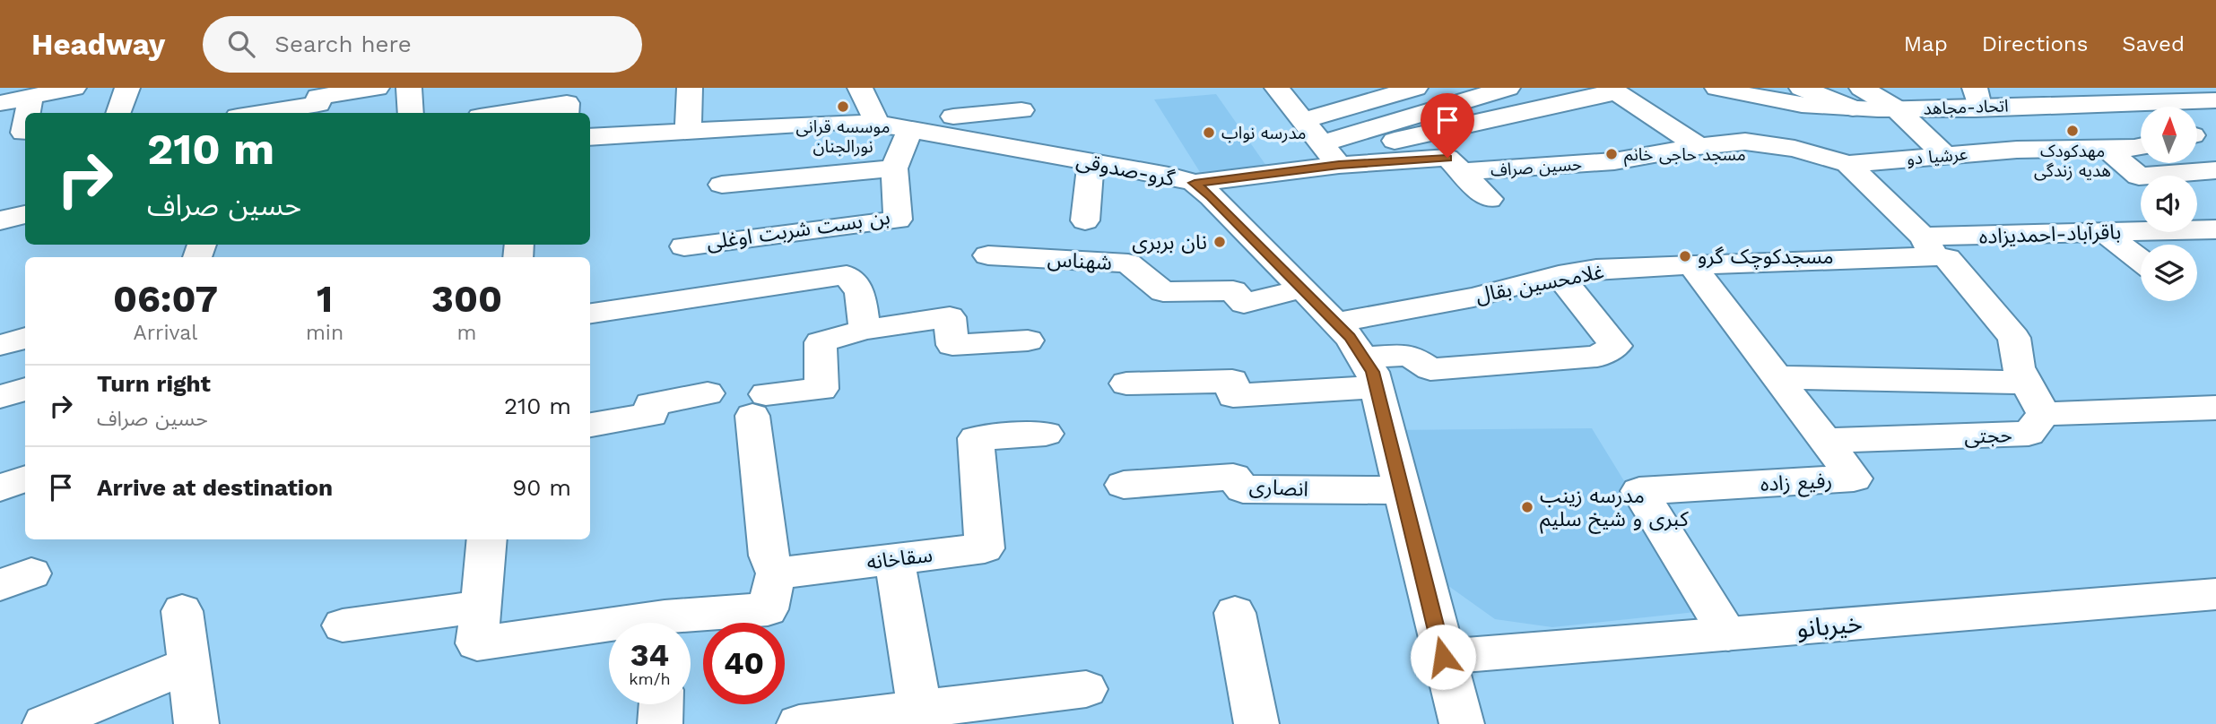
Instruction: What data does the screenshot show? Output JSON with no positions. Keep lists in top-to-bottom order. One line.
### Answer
{"streets":{"street":["اتحاد-مجاهد","عرشیا دو","حسین صراف","گرو-صدوقی","بن بست شربت اوغلی","باقرآباد-احمدیزاده","شهناس","غلامحسین بقال","حجتی","رفیع زاده","انصاری","سقاخانه","خیربانو"]},"crossings":[["عرشیا دو","حسین صراف"],["حسین صراف","گرو-صدوقی"],["گرو-صدوقی","بن بست شربت اوغلی"],["گرو-صدوقی","شهناس"],["گرو-صدوقی","غلامحسین بقال"],["گرو-صدوقی","انصاری"],["گرو-صدوقی","خیربانو"],["باقرآباد-احمدیزاده","غلامحسین بقال"],["غلامحسین بقال","رفیع زاده"],["حجتی","رفیع زاده"],["رفیع زاده","خیربانو"]],"places":["موسسه قرانی نورالجنان","مهدکودک هدیه زندگی","مدرسه نواب","مسجد حاجی خانم","نان بربری","مسجدکوچک گرو","مدرسه زینب کبری و شیخ سلیم"],"north":"top","page":{"header":"Headway","search":"Search here","nav":["Map","Directions","Saved"],"turn":["210 m","حسین صراف"],"eta":["06:07","Arrival","1","min","300","m"],"list":[{"name":"Turn right","note":"حسین صراف","value":"210 m"},{"name":"Arrive at destination","value":"90 m"}],"speed":"34 km/h","limit":"40"}}
